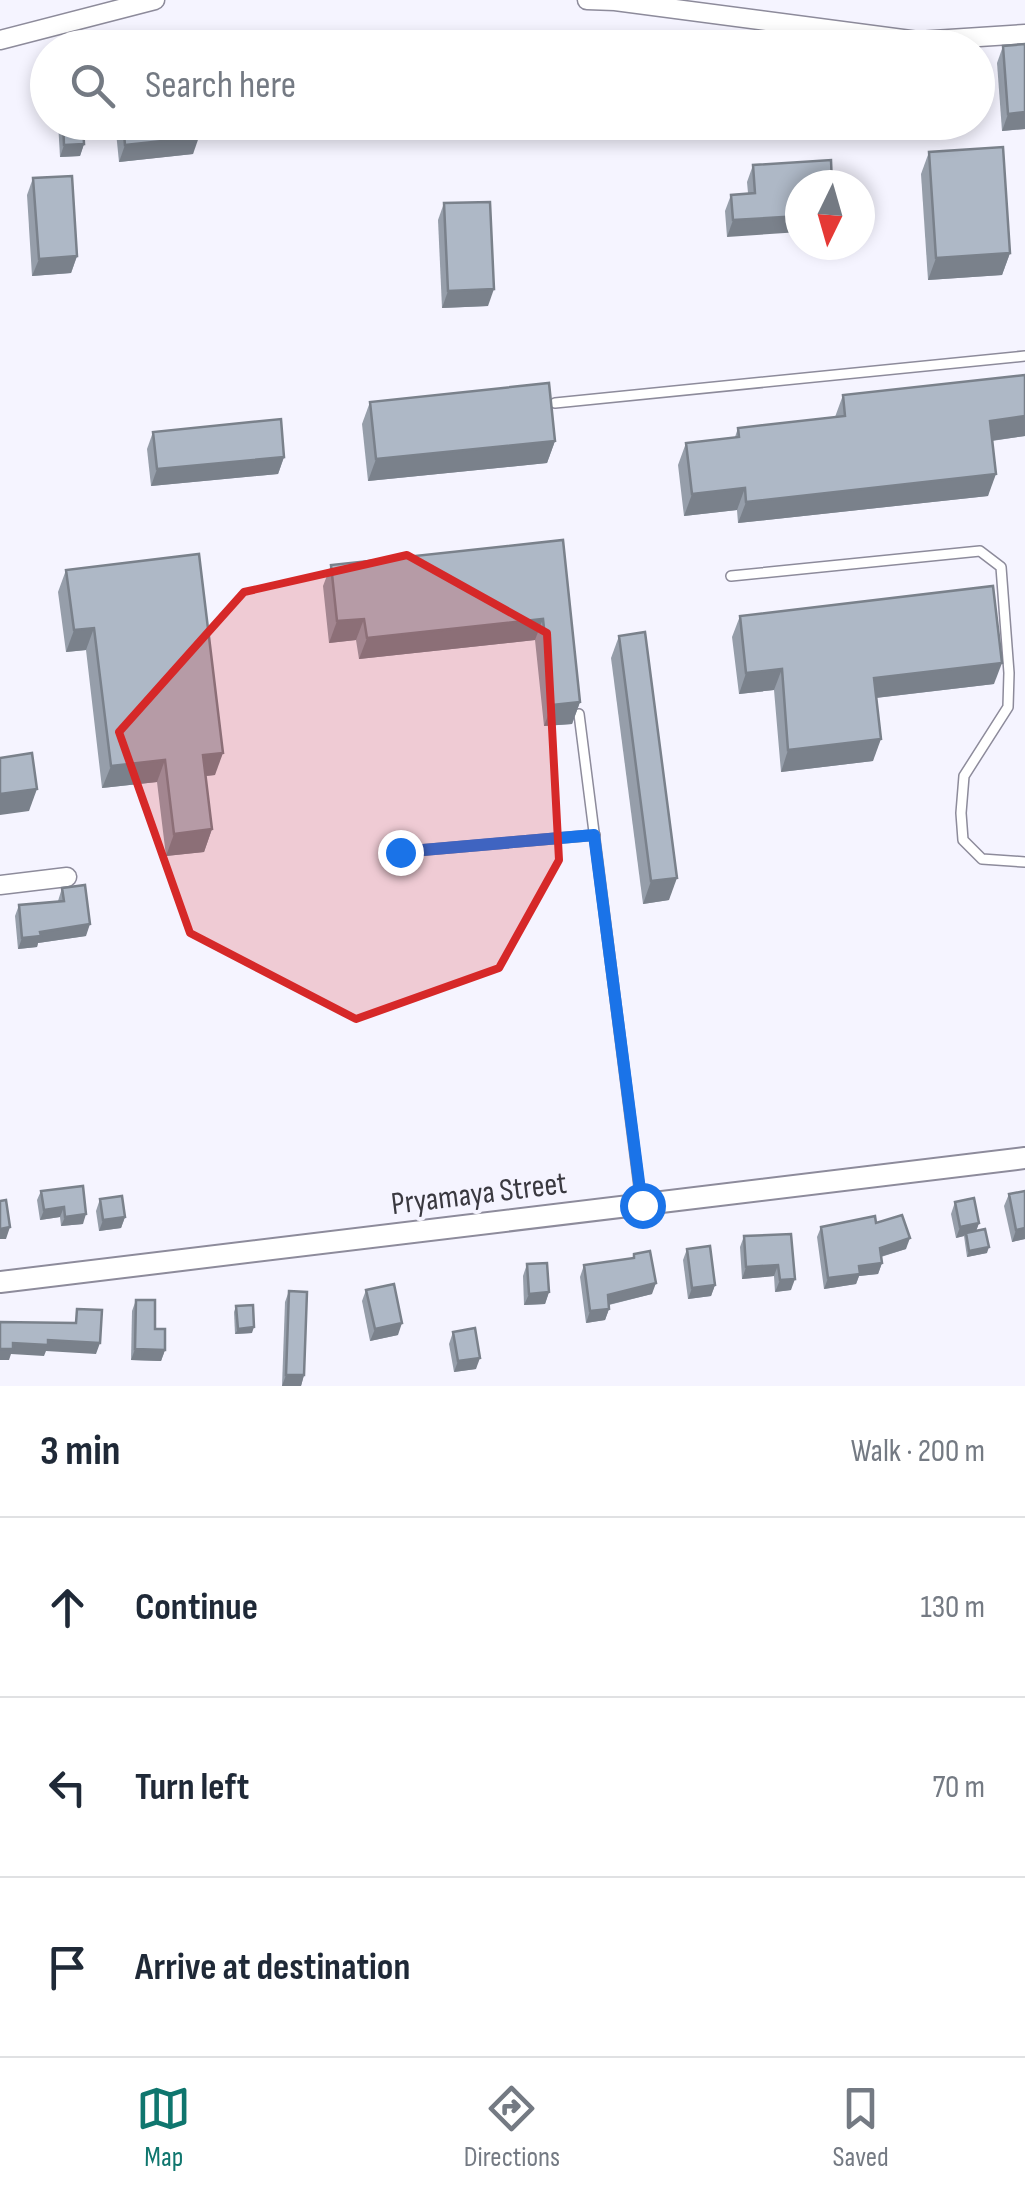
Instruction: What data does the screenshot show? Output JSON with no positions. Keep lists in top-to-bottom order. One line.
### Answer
{"streets":{"street":["Pryamaya Street"]},"north":"bottom","page":{"search":"Search here","heading":["3 min","Walk · 200 m"],"list":[["Continue","130 m"],["Turn left","70 m"],"Arrive at destination"],"nav":["Map","Directions","Saved"]}}
